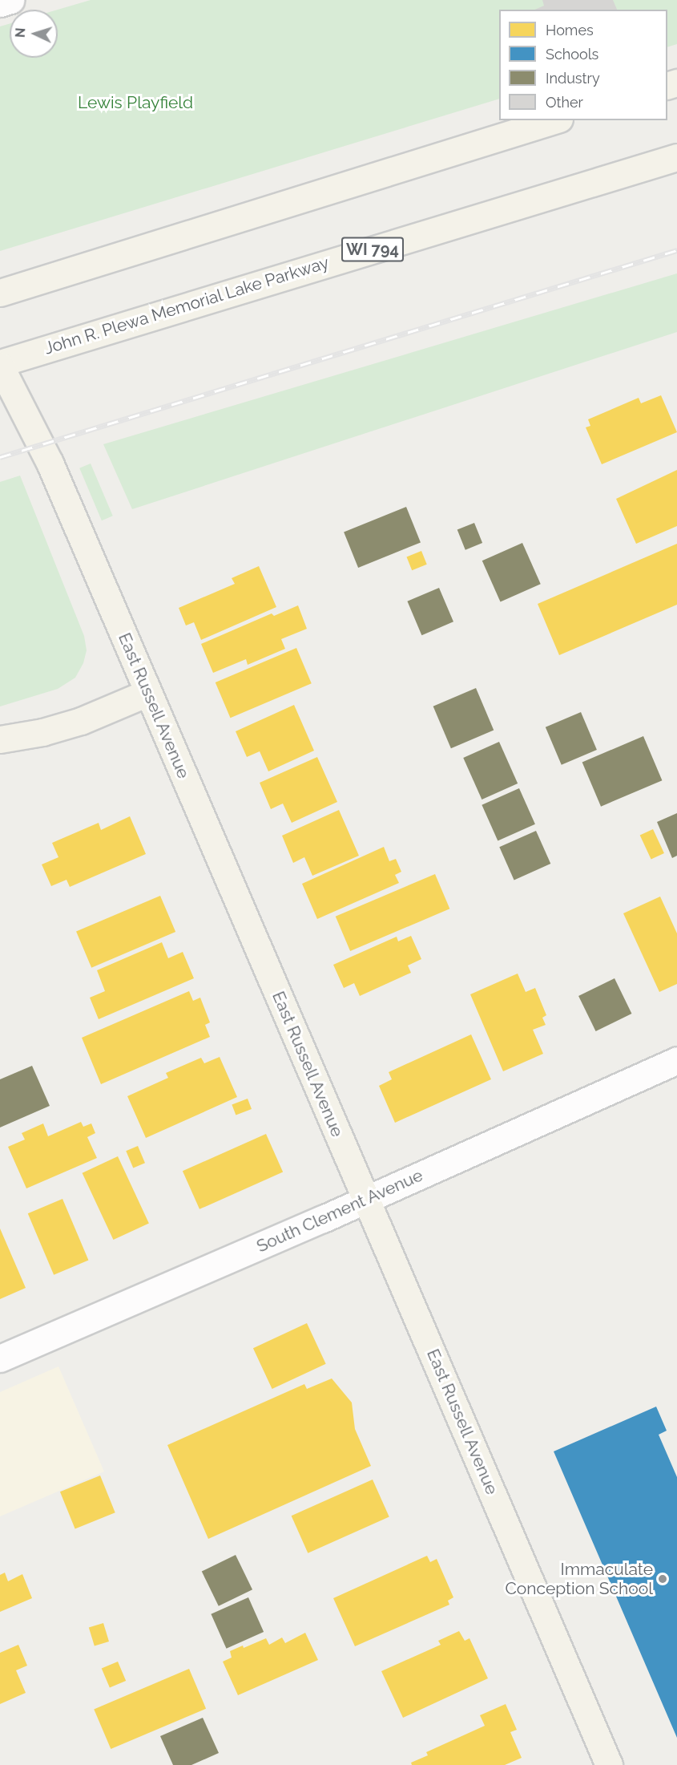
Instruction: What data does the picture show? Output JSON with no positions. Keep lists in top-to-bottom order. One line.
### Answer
{"streets":{"main road":["WI 794","John R. Plewa Memorial Lake Parkway","East Russell Avenue"],"street":["South Clement Avenue"]},"crossings":[["John R. Plewa Memorial Lake Parkway","East Russell Avenue"],["East Russell Avenue","South Clement Avenue"]],"parks":["Lewis Playfield"],"places":["Immaculate Conception School"],"legend":["Homes","Schools","Industry","Other"],"north":"left"}
